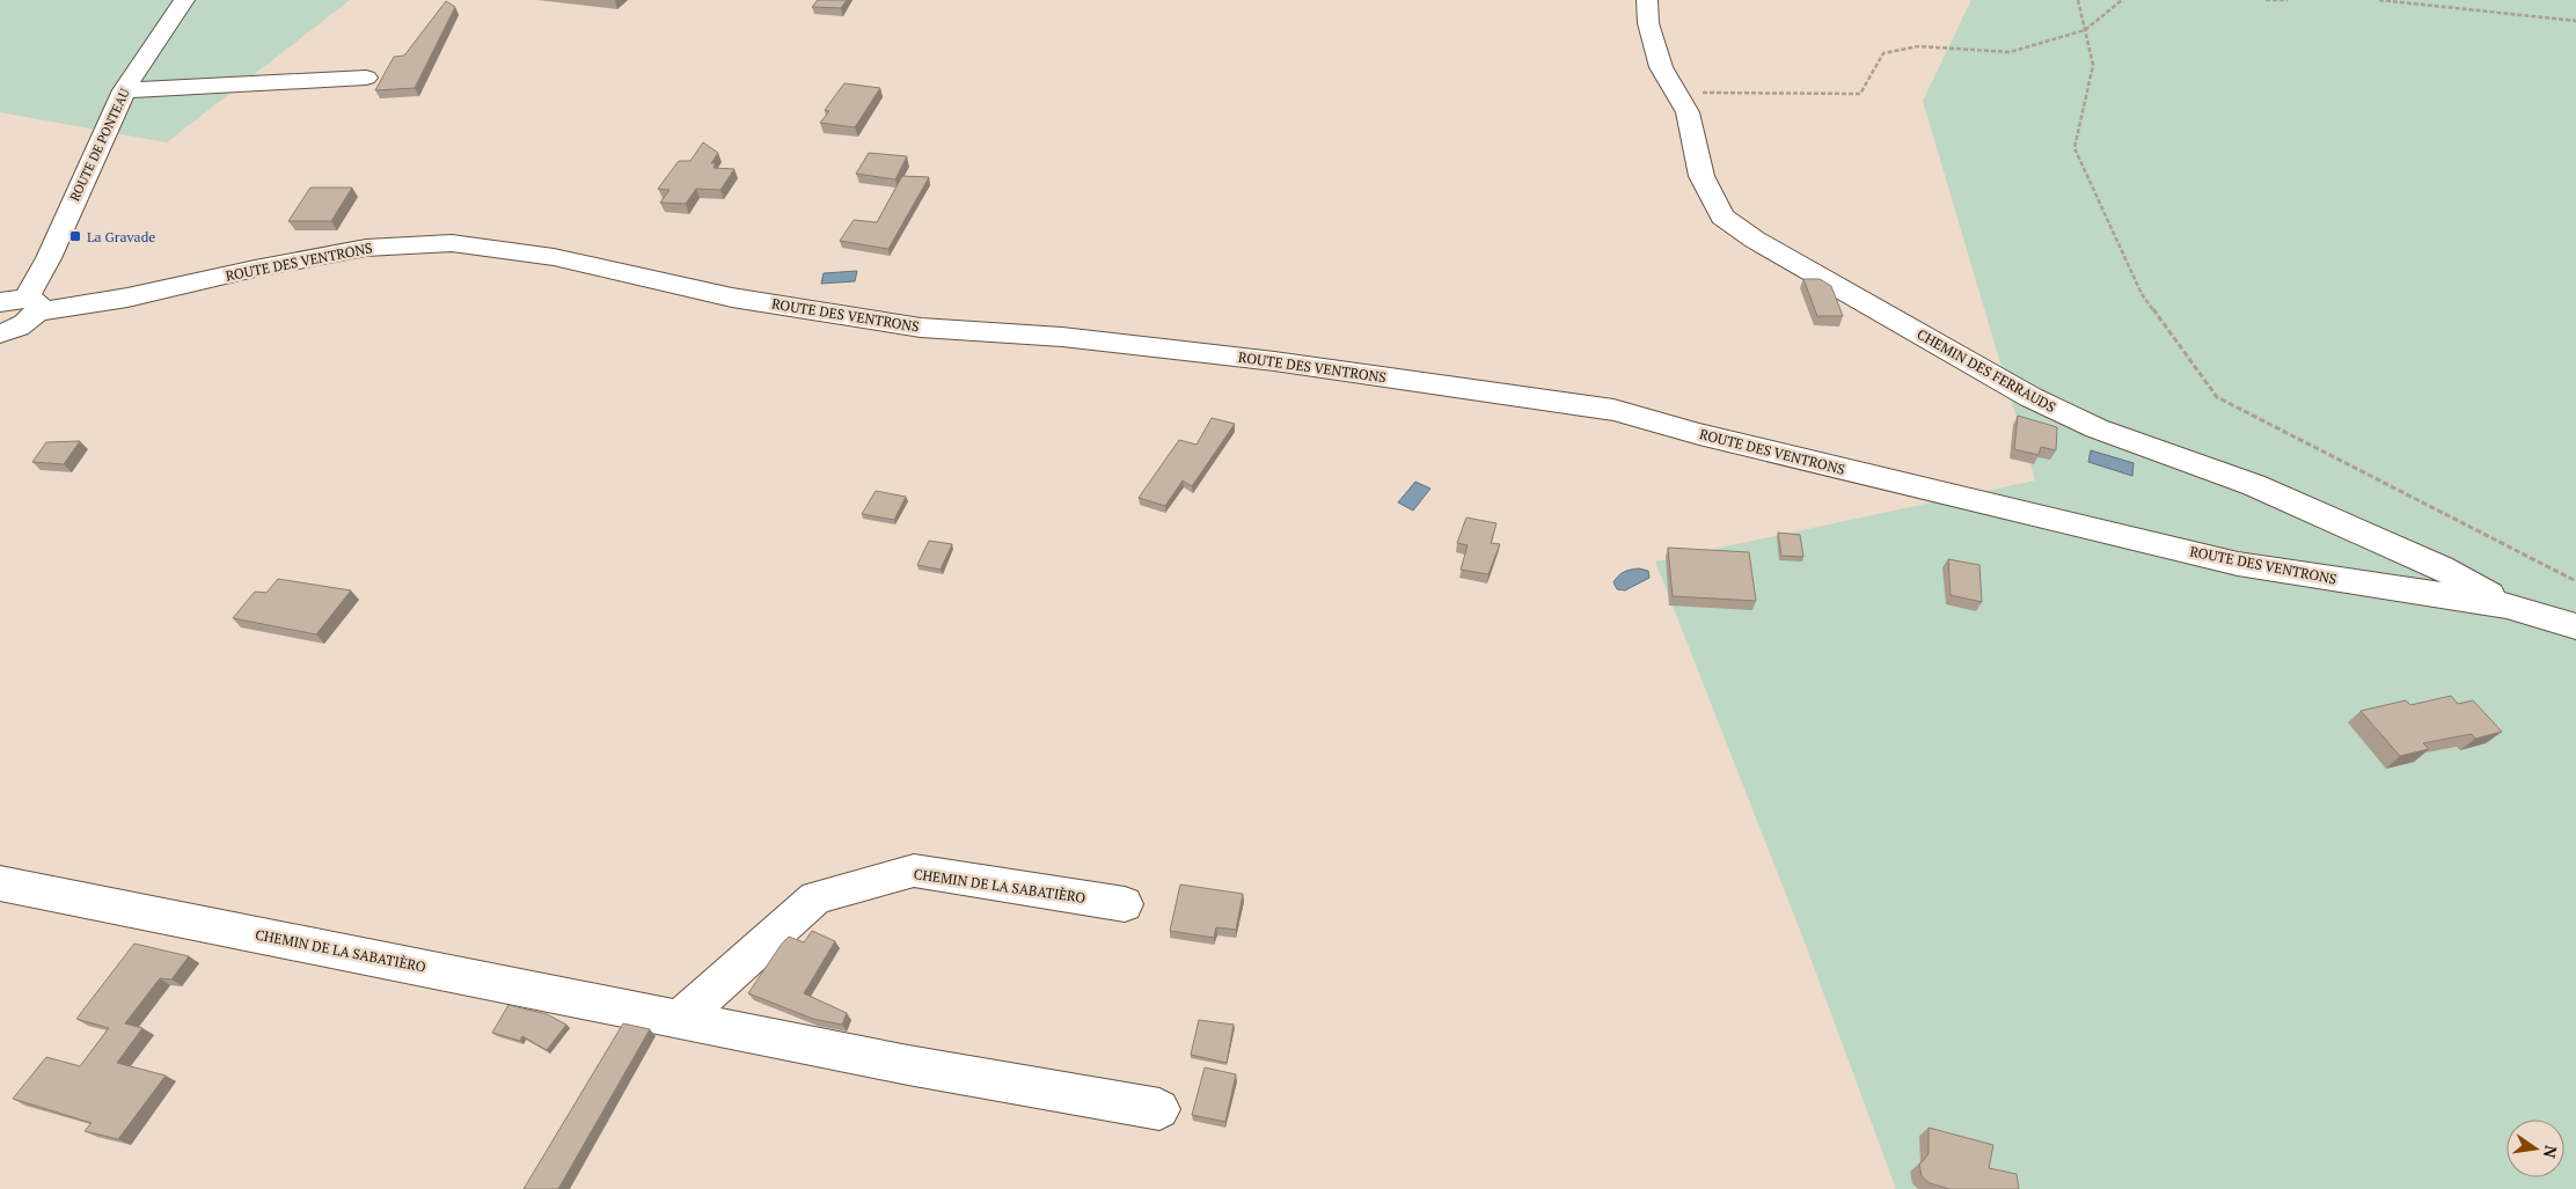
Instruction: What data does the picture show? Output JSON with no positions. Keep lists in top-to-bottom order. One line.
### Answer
{"streets":{"street":["ROUTE DE PONTEAU","ROUTE DES VENTRONS","CHEMIN DES FERRAUDS","CHEMIN DE LA SABATIÈRO"]},"crossings":[["ROUTE DE PONTEAU","ROUTE DES VENTRONS"],["ROUTE DES VENTRONS","CHEMIN DES FERRAUDS"]],"places":{"transit":["La Gravade"]},"north":"right"}
